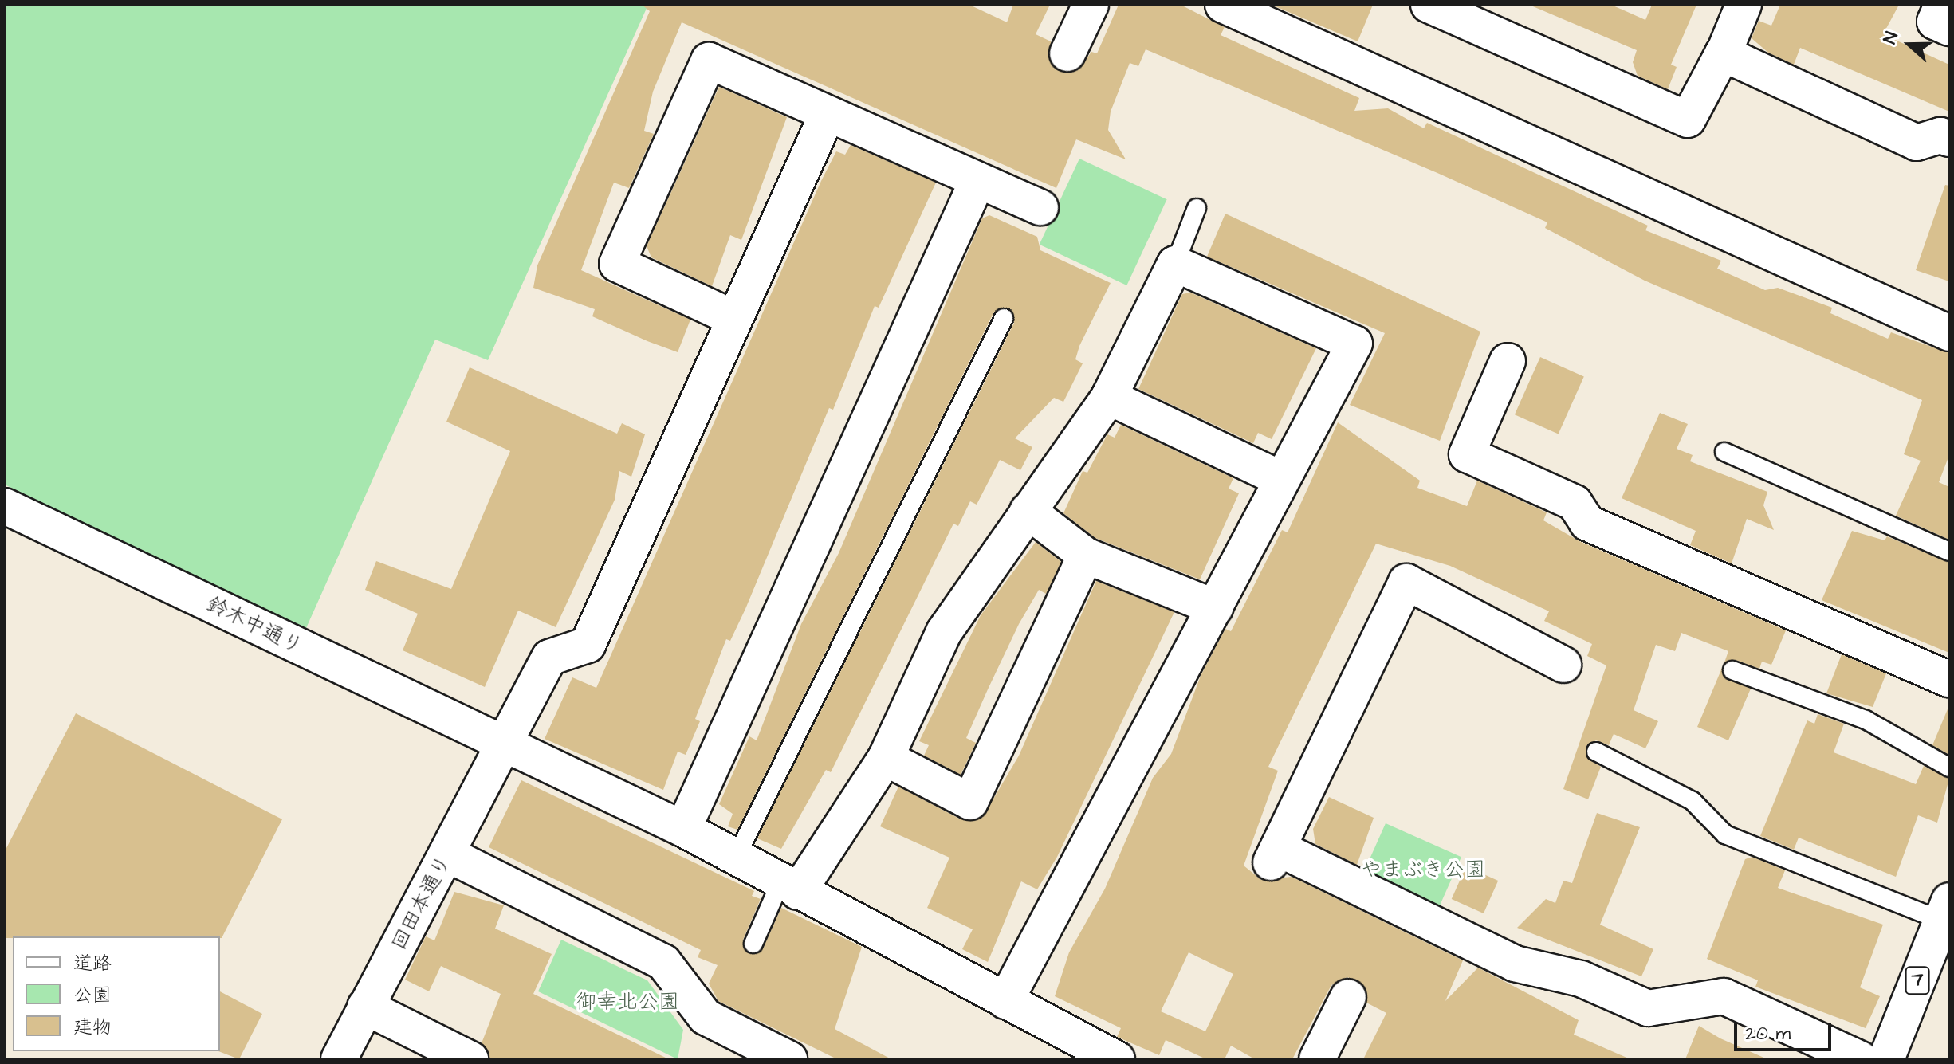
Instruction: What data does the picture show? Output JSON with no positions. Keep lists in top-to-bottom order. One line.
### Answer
{"streets":{"street":["鈴木中通り","回田本通り","7"]},"crossings":[["鈴木中通り","回田本通り"]],"parks":["やまぶき公園","御幸北公園"],"legend":["道路","公園","建物"],"scale_bar":"20 m","north":"left"}
